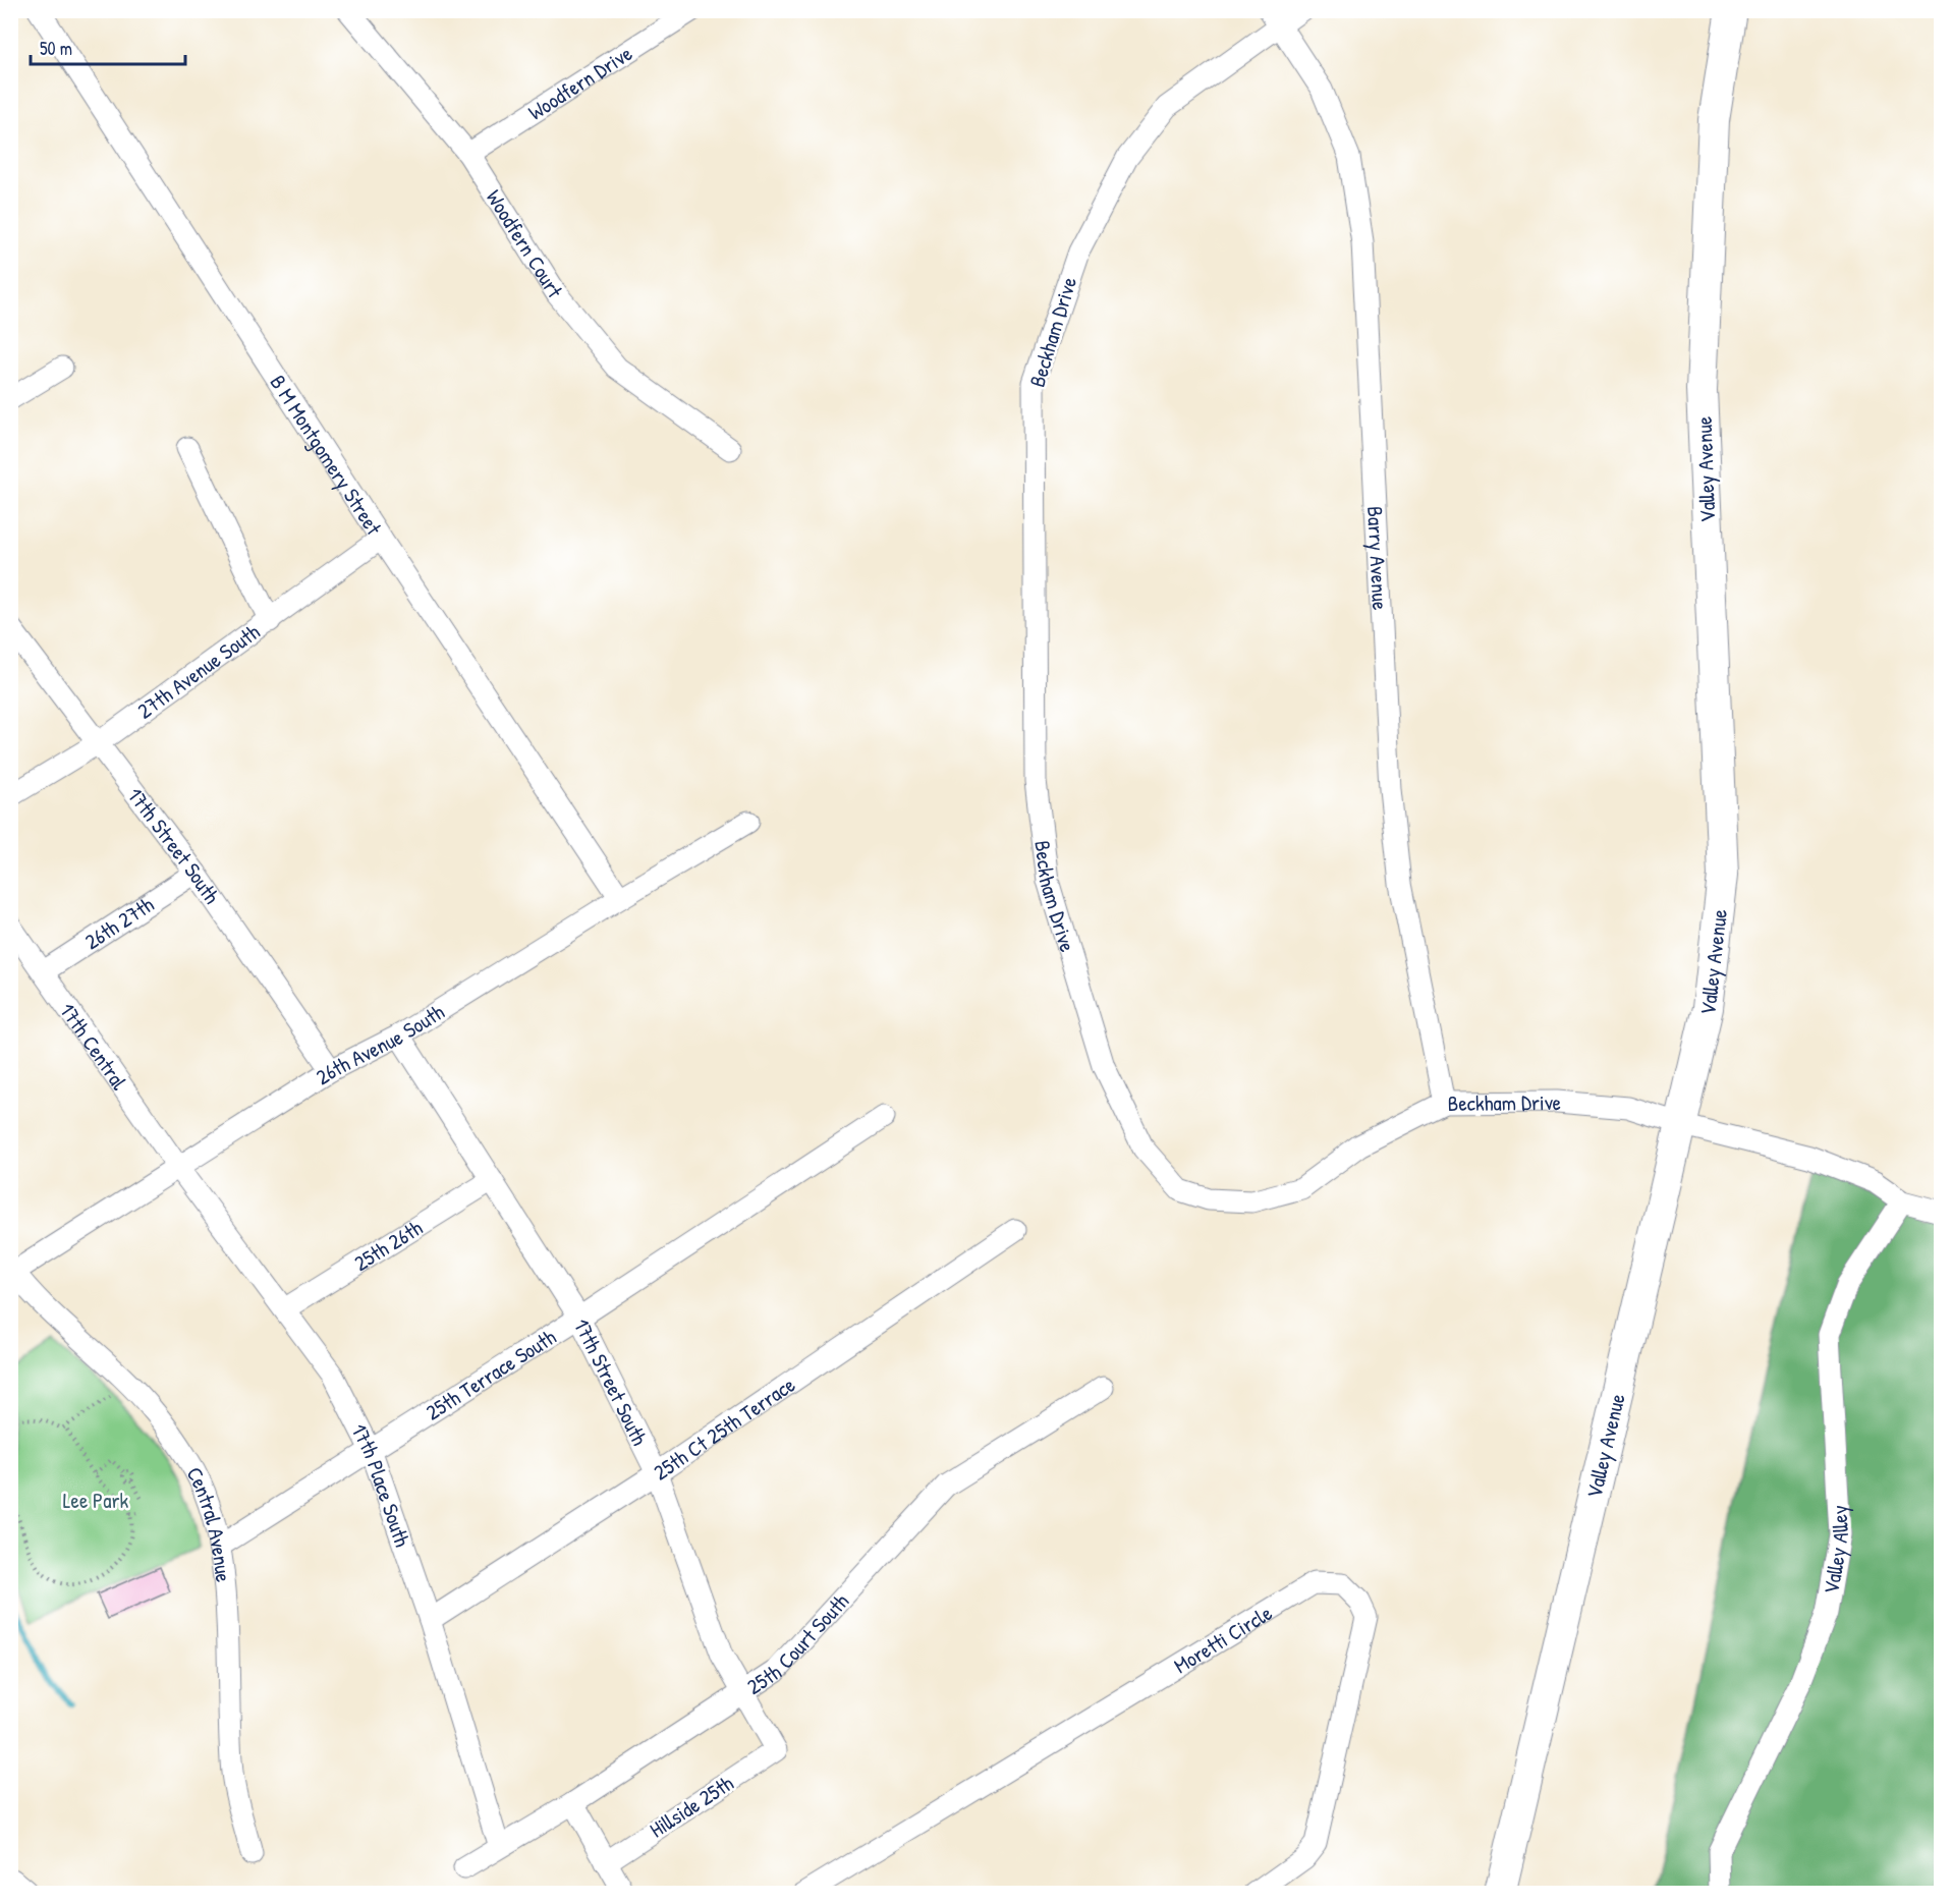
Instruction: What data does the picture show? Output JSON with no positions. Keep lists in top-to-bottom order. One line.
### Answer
{"streets":{"main road":["Valley Avenue"],"street":["Woodfern Drive","Woodfern Court","Beckham Drive","B M Montgomery Street","Barry Avenue","27th Avenue South","17th Street South","26th 27th","26th Avenue South","17th Central","25th 26th","25th Terrace South","25th Ct 25th Terrace","17th Place South","Central Avenue","Valley Alley","Moretti Circle","25th Court South","Hillside 25th"]},"crossings":[["Woodfern Drive","Woodfern Court"],["Beckham Drive","Valley Avenue"],["Beckham Drive","Barry Avenue"],["Beckham Drive","Valley Alley"],["B M Montgomery Street","27th Avenue South"],["B M Montgomery Street","26th Avenue South"],["27th Avenue South","17th Street South"],["17th Street South","26th 27th"],["17th Street South","26th Avenue South"],["17th Street South","25th 26th"],["17th Street South","25th Terrace South"],["17th Street South","25th Ct 25th Terrace"],["17th Street South","25th Court South"],["17th Street South","Hillside 25th"],["26th 27th","17th Central"],["26th Avenue South","17th Central"],["26th Avenue South","17th Place South"],["26th Avenue South","Central Avenue"],["17th Central","17th Place South"],["25th 26th","17th Place South"],["25th Terrace South","17th Place South"],["25th Terrace South","Central Avenue"],["25th Ct 25th Terrace","17th Place South"],["17th Place South","25th Court South"]],"parks":["Lee Park"],"scale_bar":"50 m"}
